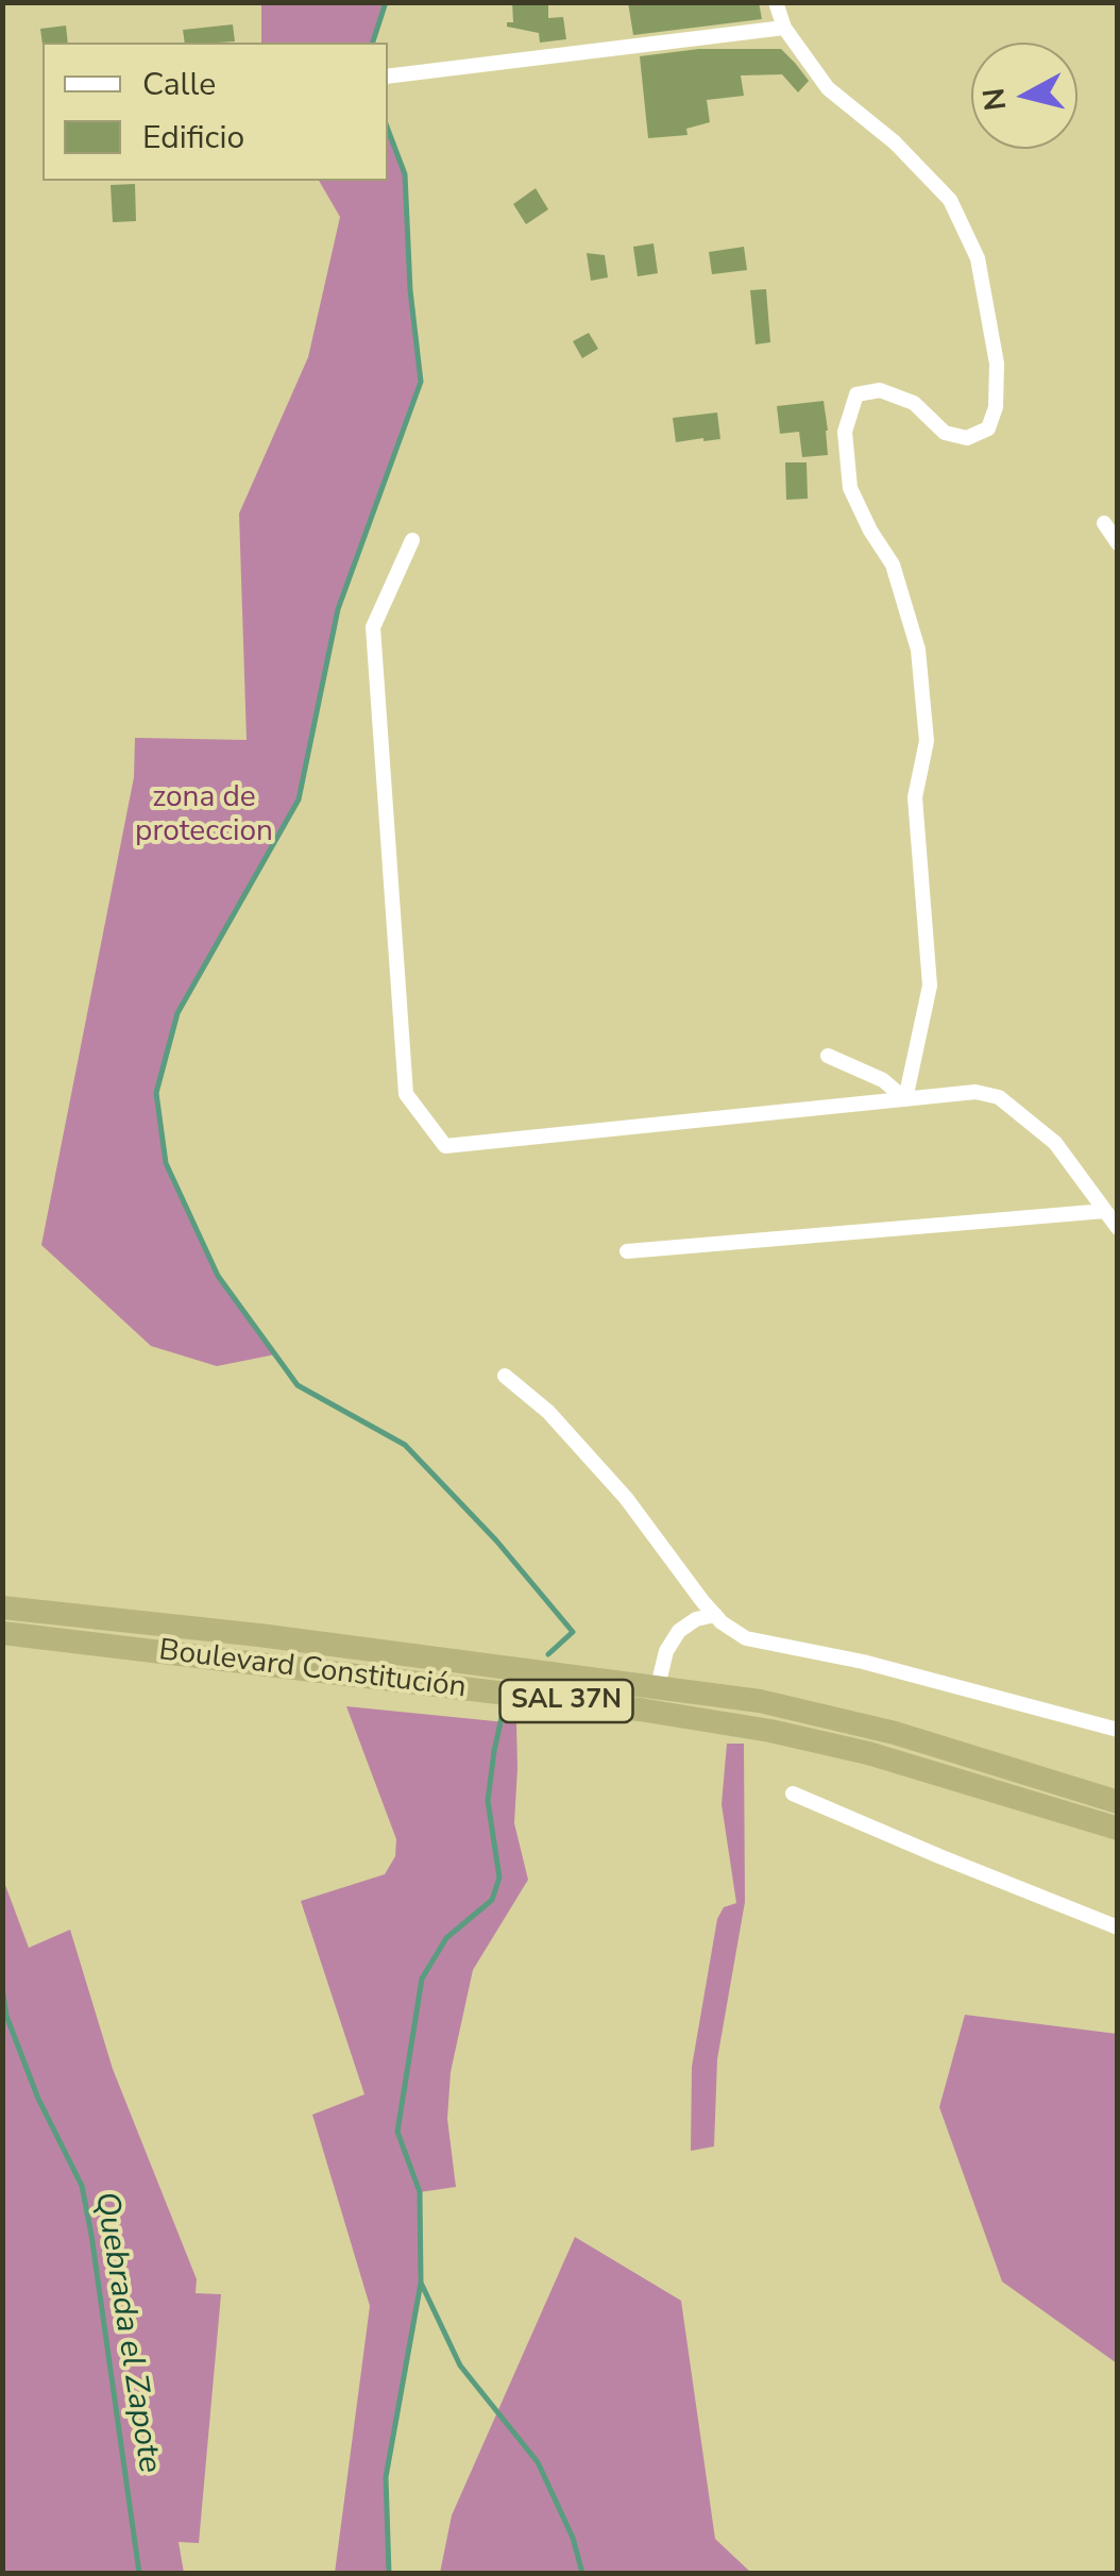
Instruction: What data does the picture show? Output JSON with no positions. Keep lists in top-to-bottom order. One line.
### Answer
{"streets":{"highway":["Boulevard Constitución","SAL 37N"]},"water":["Quebrada el Zapote"],"parks":["zona de proteccion"],"legend":["Calle","Edificio"],"north":"left"}
